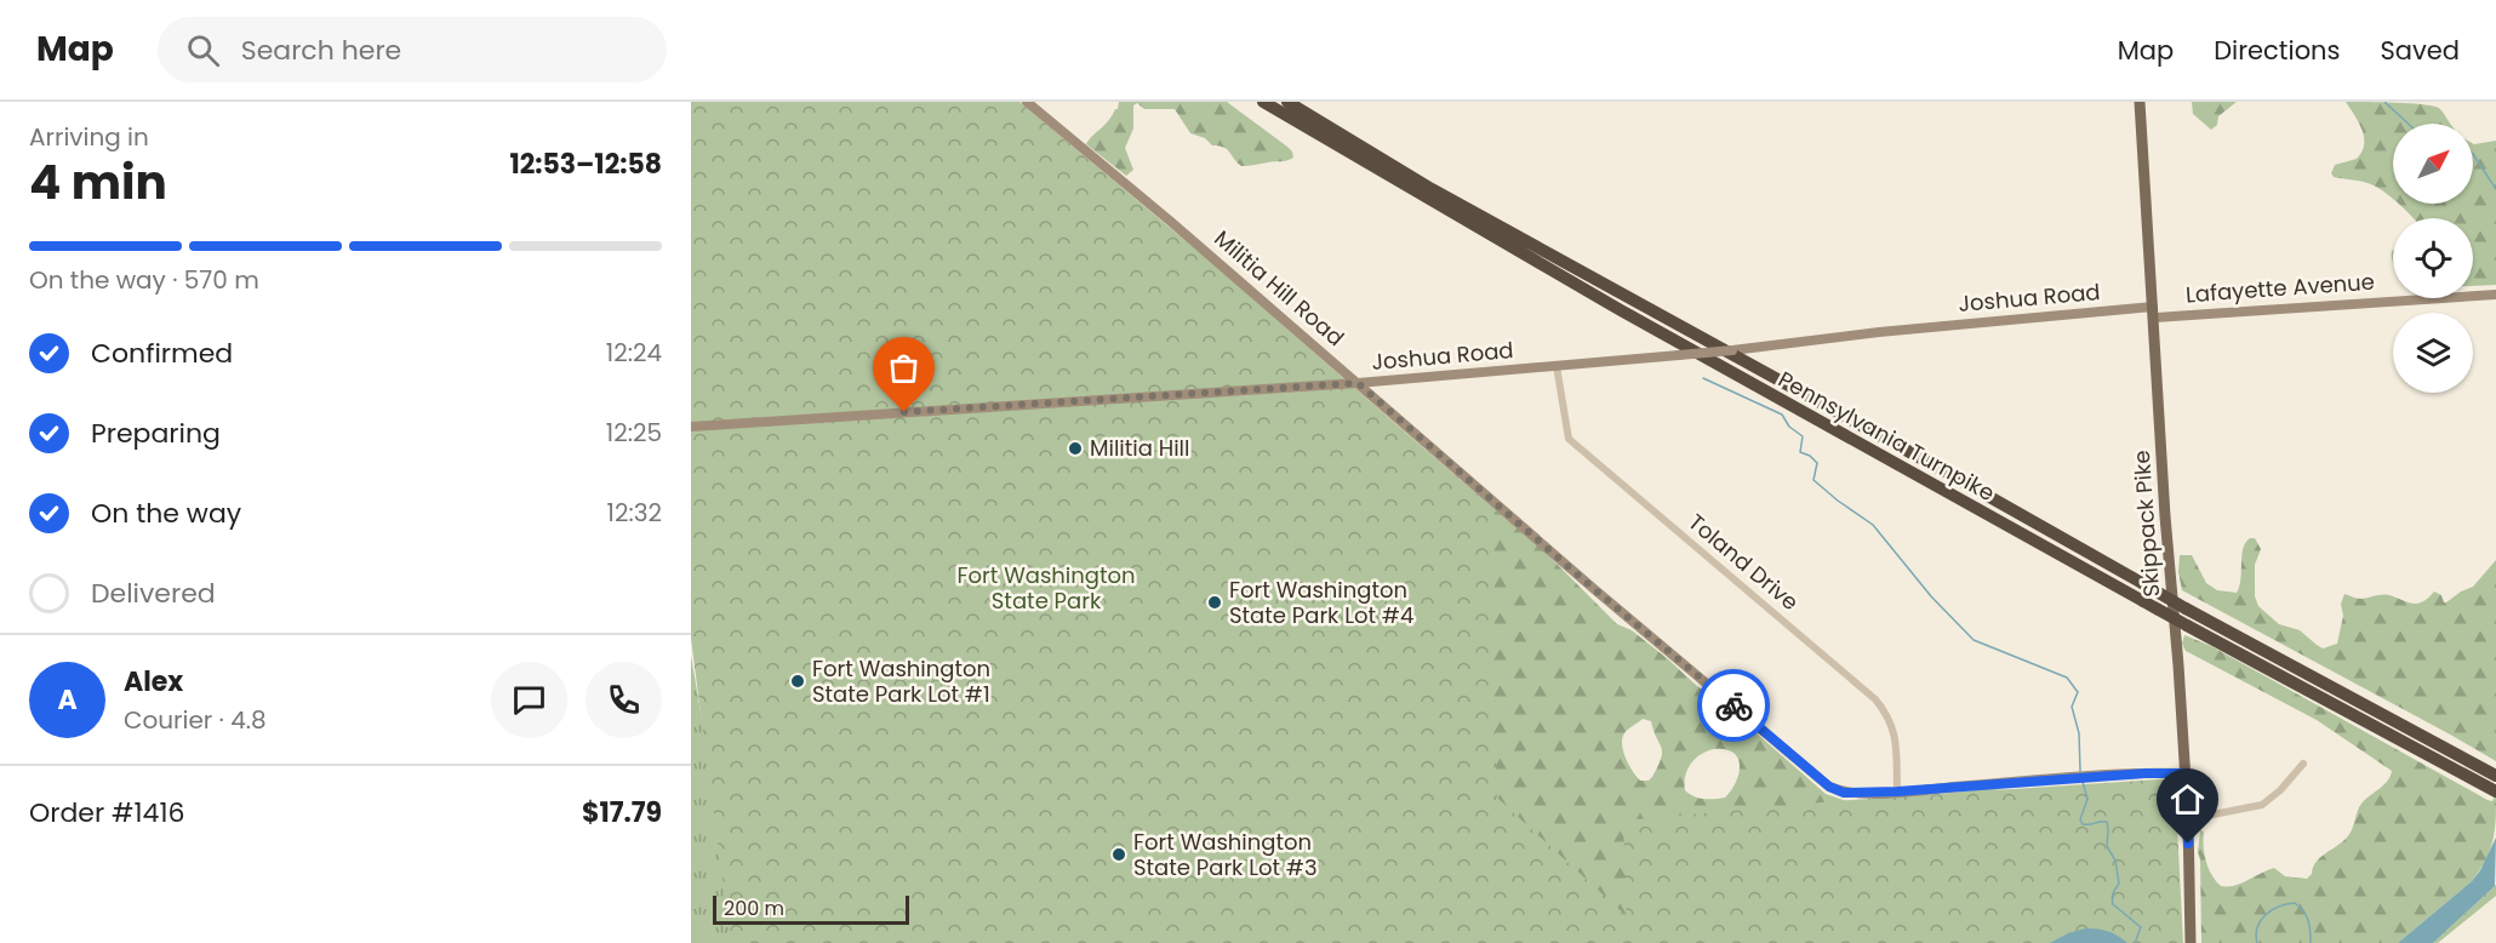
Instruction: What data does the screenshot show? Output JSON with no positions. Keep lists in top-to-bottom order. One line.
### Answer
{"streets":{"highway":["Pennsylvania Turnpike"],"main road":["Militia Hill Road","Lafayette Avenue","Joshua Road","Skippack Pike"],"street":["Toland Drive"]},"crossings":[["Militia Hill Road","Joshua Road"],["Militia Hill Road","Skippack Pike"],["Militia Hill Road","Toland Drive"],["Lafayette Avenue","Joshua Road"],["Lafayette Avenue","Skippack Pike"],["Joshua Road","Skippack Pike"],["Joshua Road","Toland Drive"]],"parks":["Fort Washington State Park"],"places":["Militia Hill","Fort Washington State Park Lot #4","Fort Washington State Park Lot #1","Fort Washington State Park Lot #3"],"scale_bar":"200 m","north":"top right","page":{"header":"Map","search":"Search here","nav":["Map","Directions","Saved"],"heading":["4 min","Arriving in","12:53–12:58"],"panel":["Alex","Courier · 4.8","Order #1416","$17.79"],"bar":"On the way · 570 m","list":[["Confirmed","12:24"],["Preparing","12:25"],["On the way","12:32"],"Delivered"],"round":"A","scale":"200 m"}}
